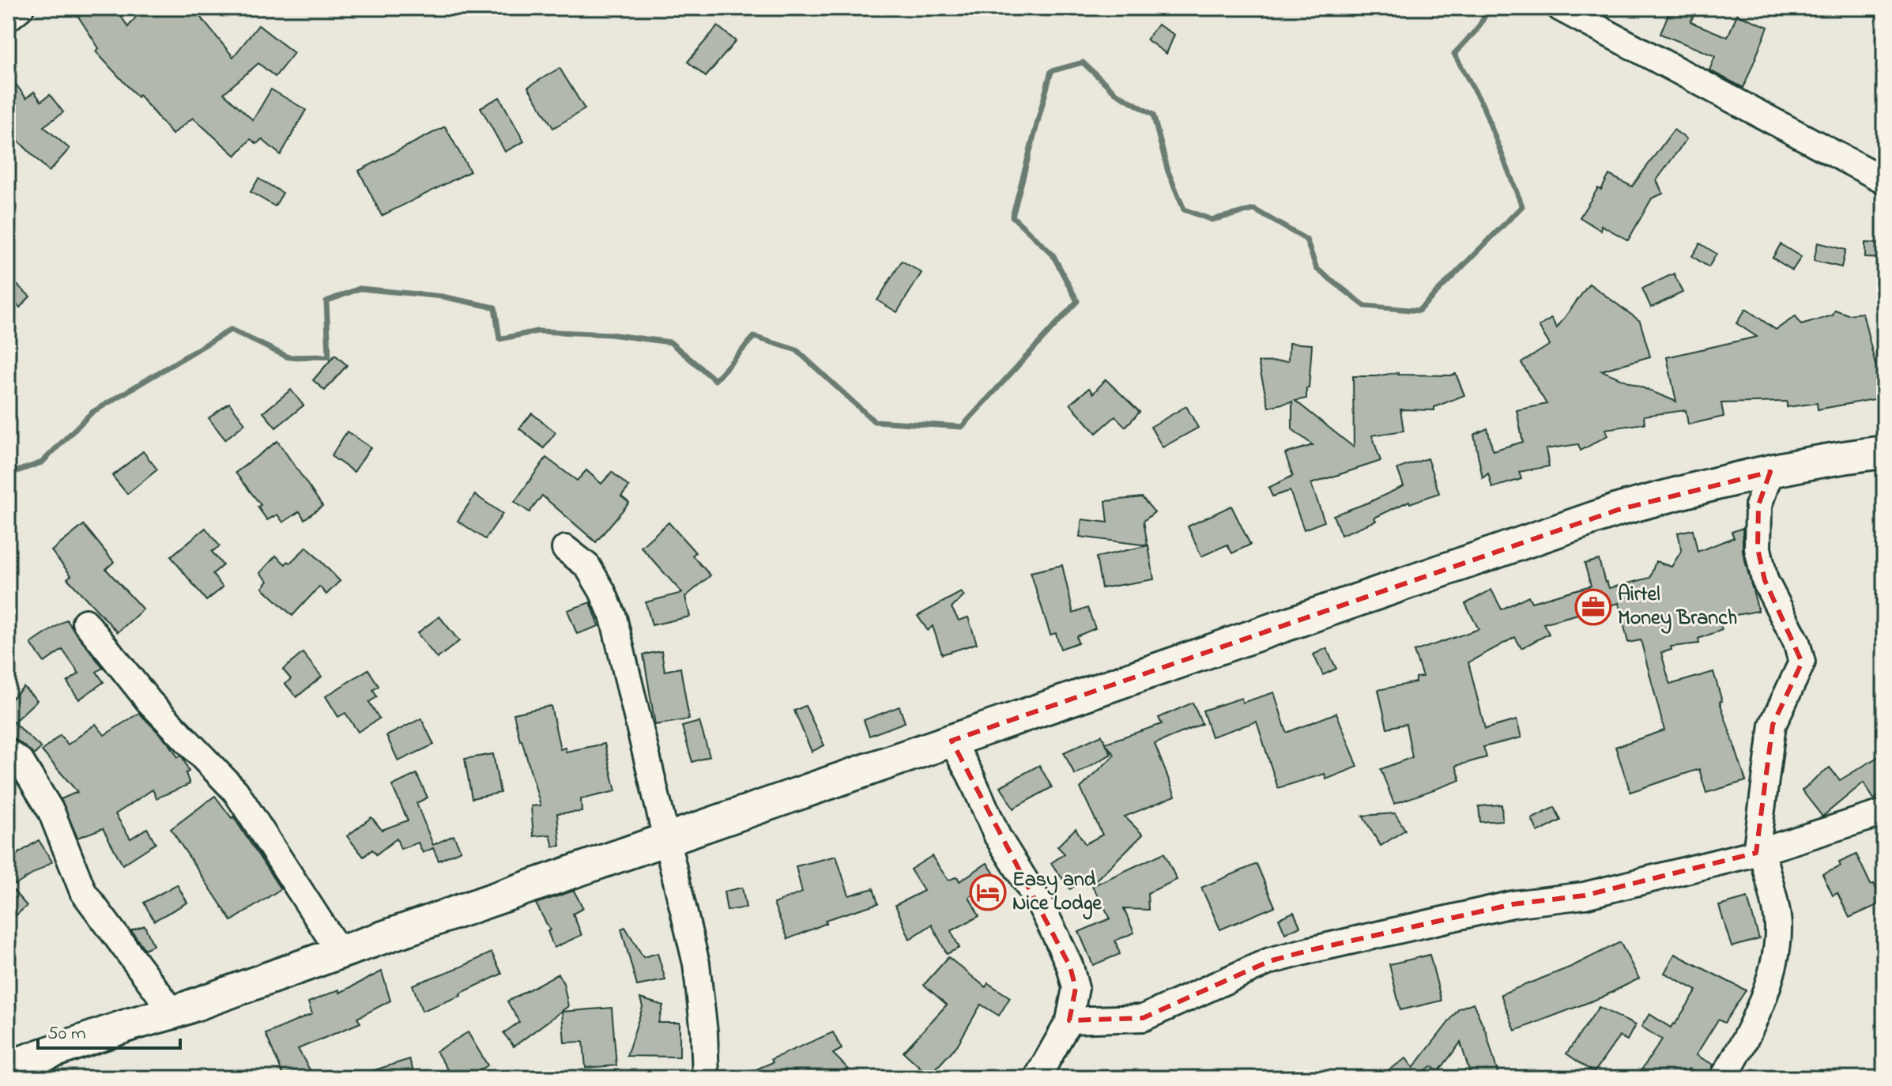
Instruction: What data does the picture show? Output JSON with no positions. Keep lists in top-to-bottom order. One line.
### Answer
{"places":{"office":["Airtel Money Branch"],"hotel":["Easy and Nice Lodge"]},"scale_bar":"50 m"}
